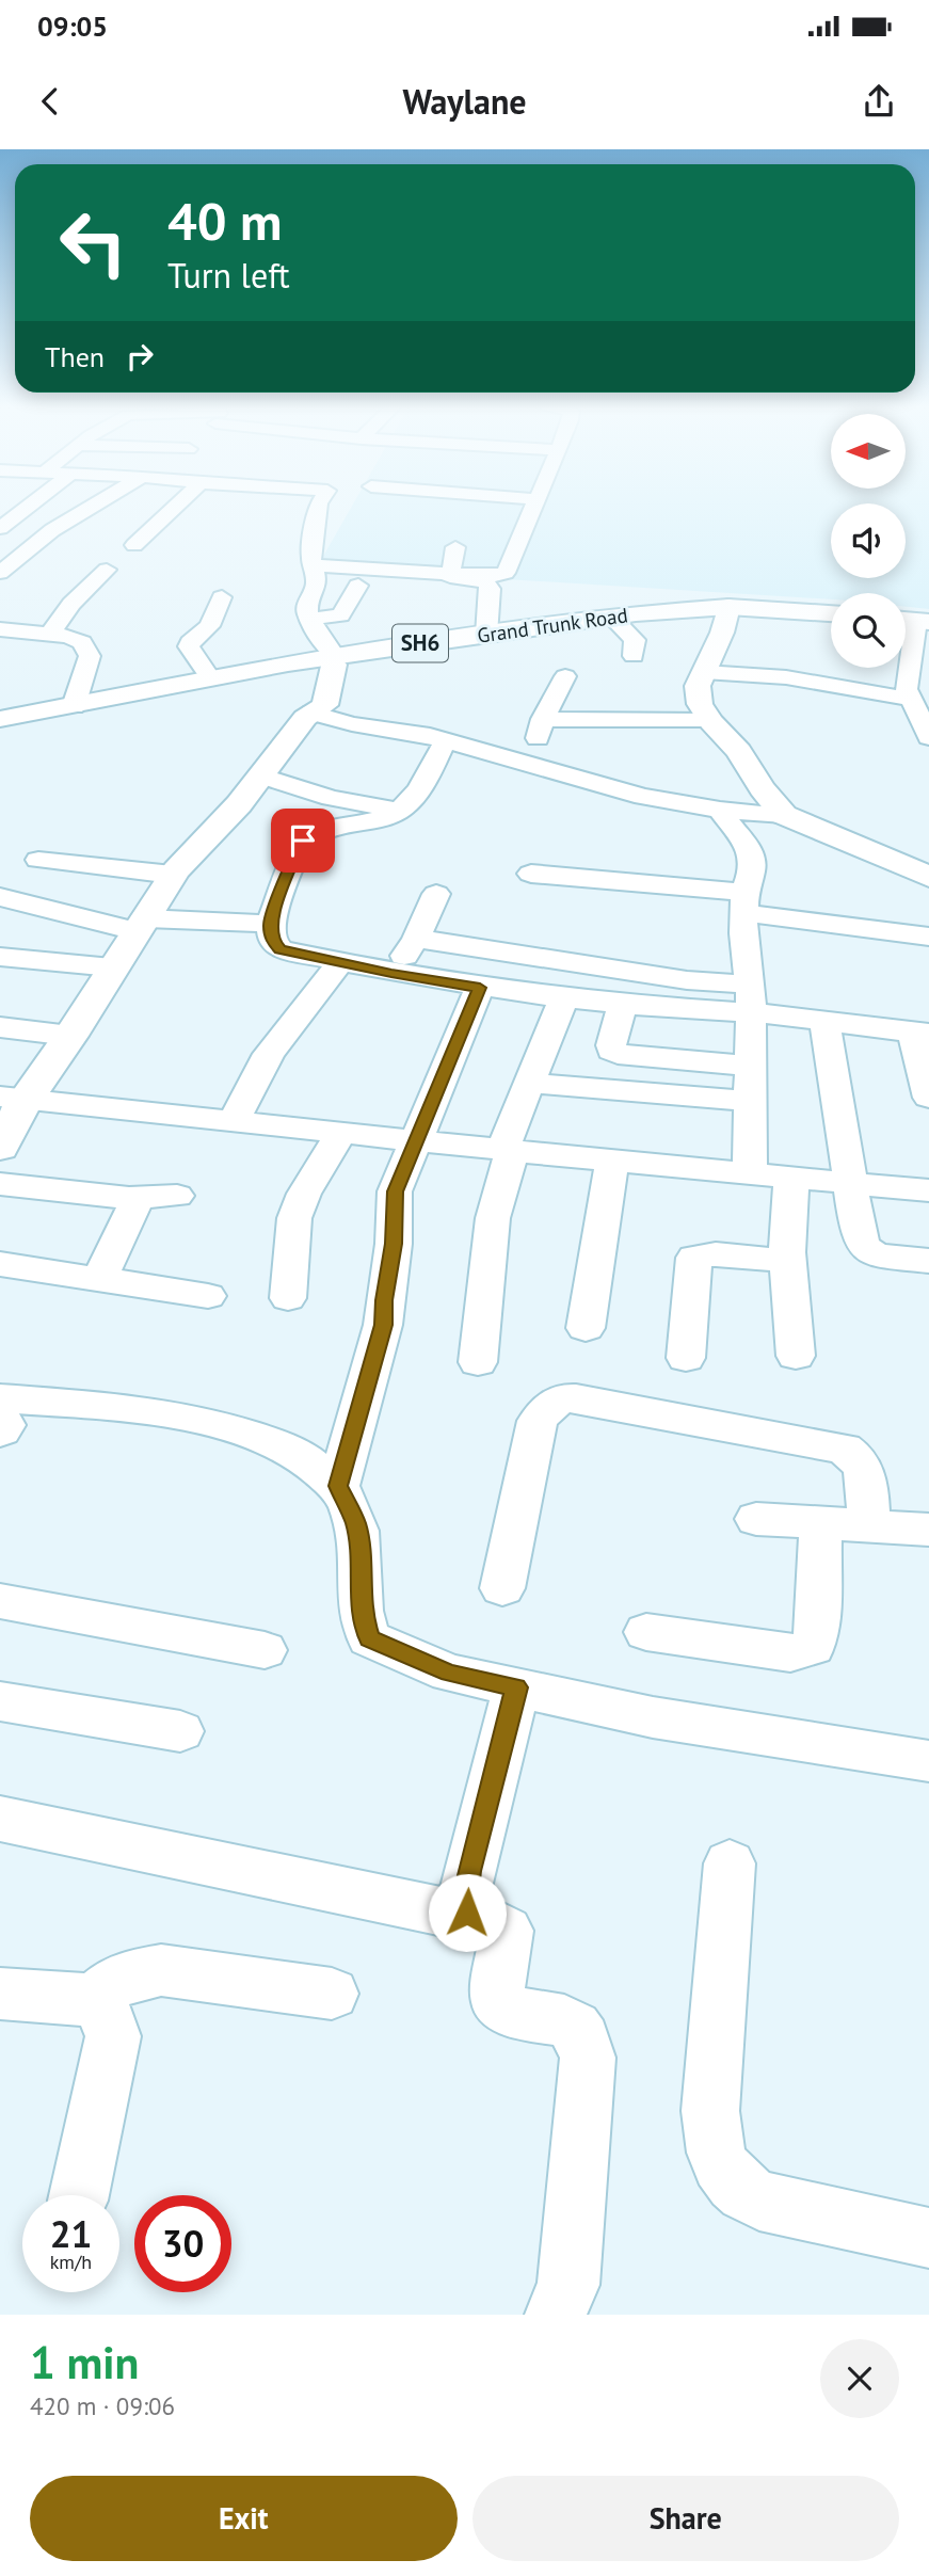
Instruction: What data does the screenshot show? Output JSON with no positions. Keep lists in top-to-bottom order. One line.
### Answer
{"streets":{"street":["Grand Trunk Road","SH6"]},"north":"left","page":{"status":"09:05","header":"Waylane","turn":["40 m","Turn left"],"then":"Then","speed":"21 km/h","limit":"30","heading":["1 min","420 m · 09:06"],"buttons":["Exit","Share"]}}
